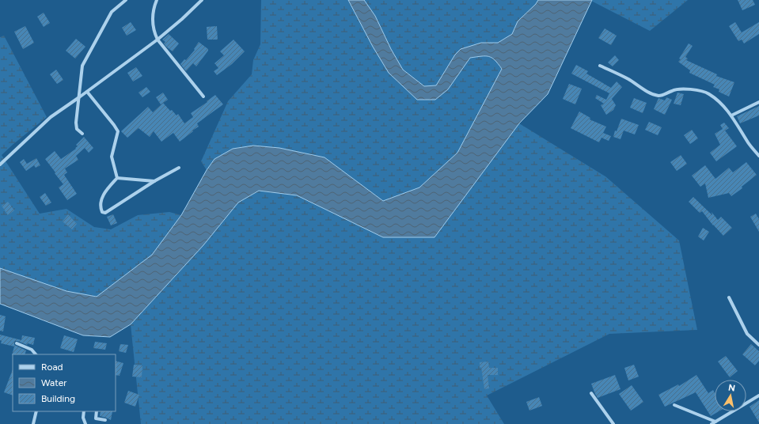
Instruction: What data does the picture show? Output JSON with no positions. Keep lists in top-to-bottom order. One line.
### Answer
{"legend":["Road","Water","Building"],"north":"top"}
